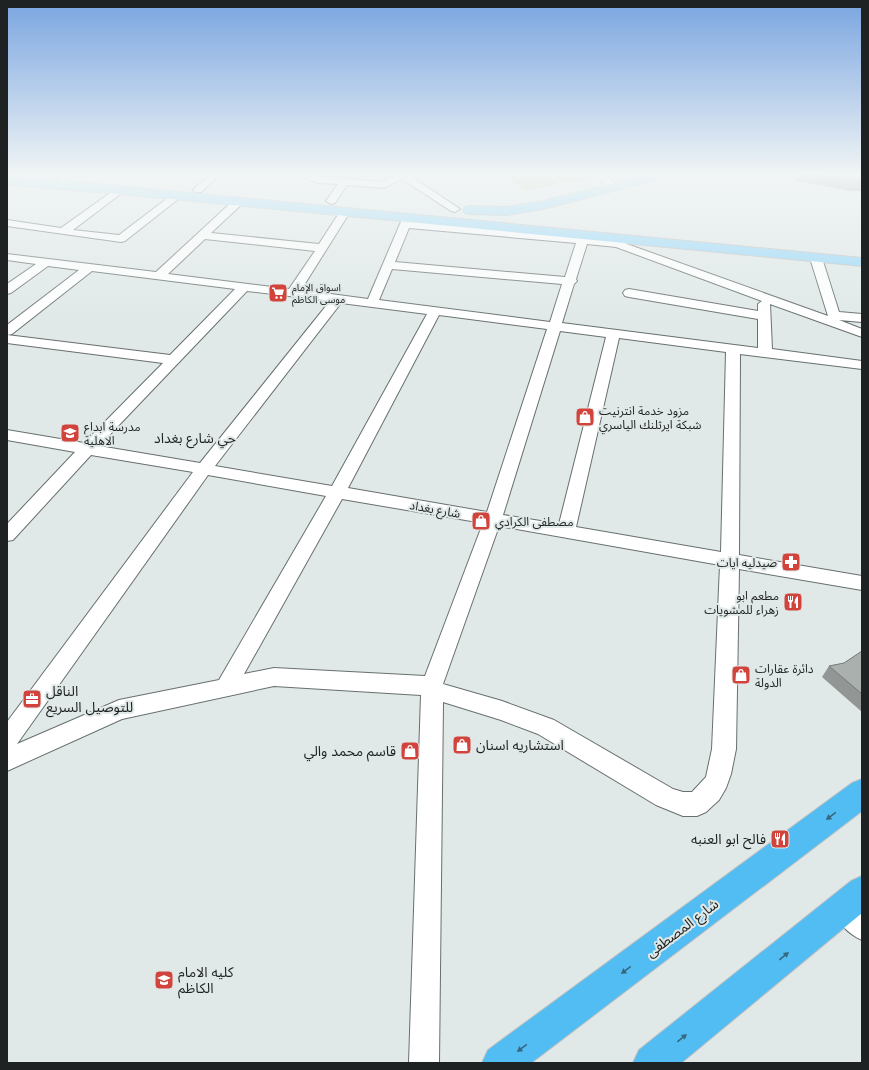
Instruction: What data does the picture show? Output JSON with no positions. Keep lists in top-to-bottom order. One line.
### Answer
{"streets":{"highway":["شارع المصطفى"],"street":["شارع بغداد"]},"districts":["حي شارع بغداد"],"places":{"supermarket":["اسواق الإمام موسى الكاظم"],"shop":["مزود خدمة انترنيت شبكة ايرثلنك الياسري","مصطفى الكرادي","دائرة عقارات الدولة","استشاريه اسنان","قاسم محمد والي"],"school or university":["مدرسة ابداع الاهلية","كليه الامام الكاظم"],"pharmacy":["صيدليه ايات"],"restaurant":["مطعم ابو زهراء للمشويات","فالح ابو العنبه"],"office":["الناقل للتوصيل السريع"]}}
